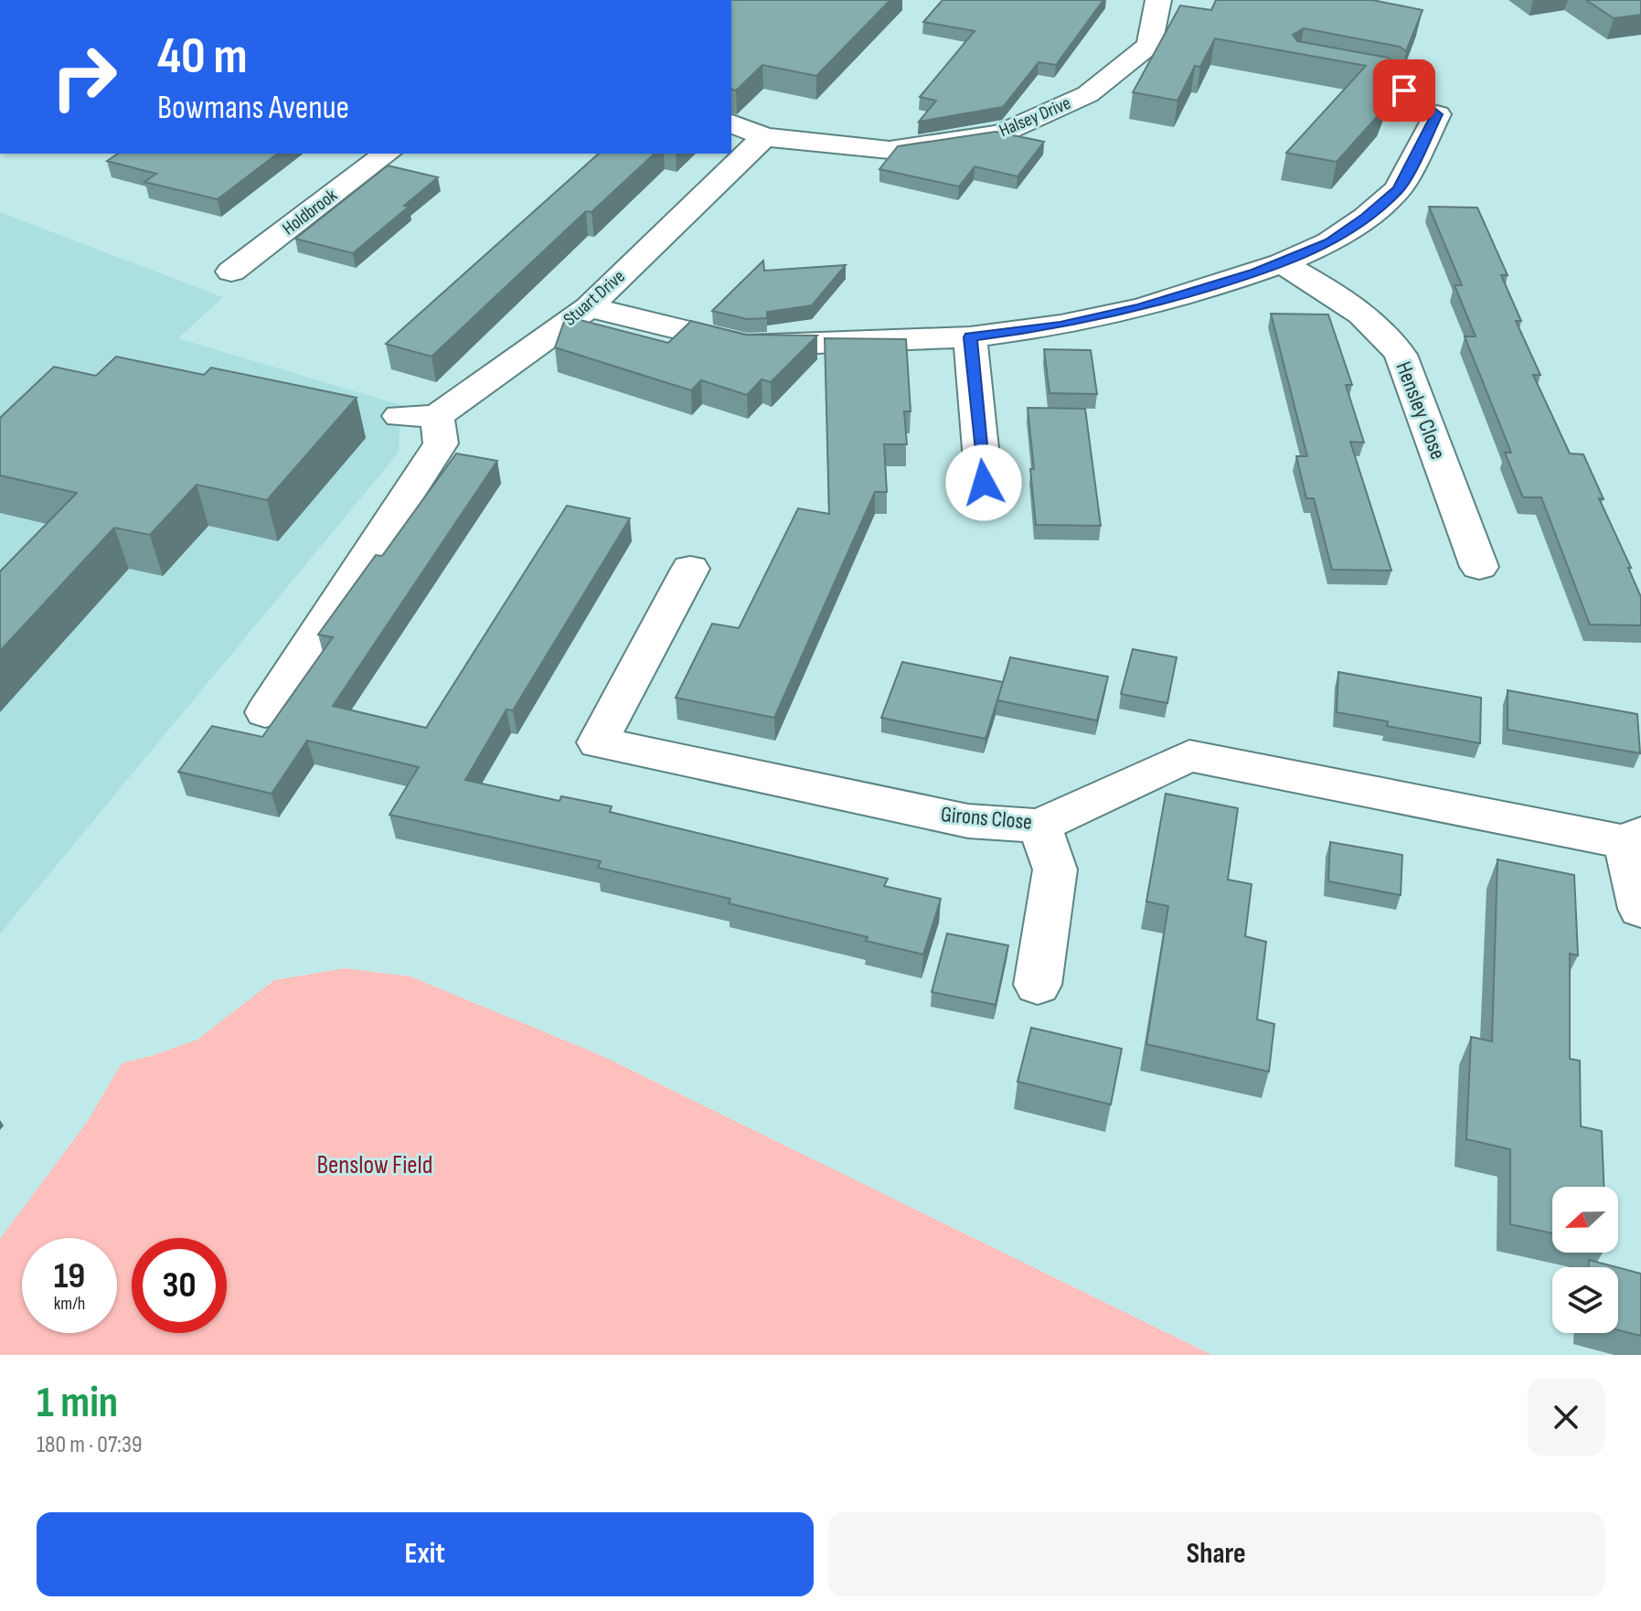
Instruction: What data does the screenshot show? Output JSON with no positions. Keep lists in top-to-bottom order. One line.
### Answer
{"streets":{"street":["Halsey Drive","Holdbrook","Stuart Drive","Hensley Close","Girons Close"]},"crossings":[["Halsey Drive","Stuart Drive"]],"parks":["Benslow Field"],"north":"left","page":{"turn":["40 m","Bowmans Avenue"],"speed":"19 km/h","limit":"30","heading":["1 min","180 m · 07:39"],"buttons":["Exit","Share"]}}
